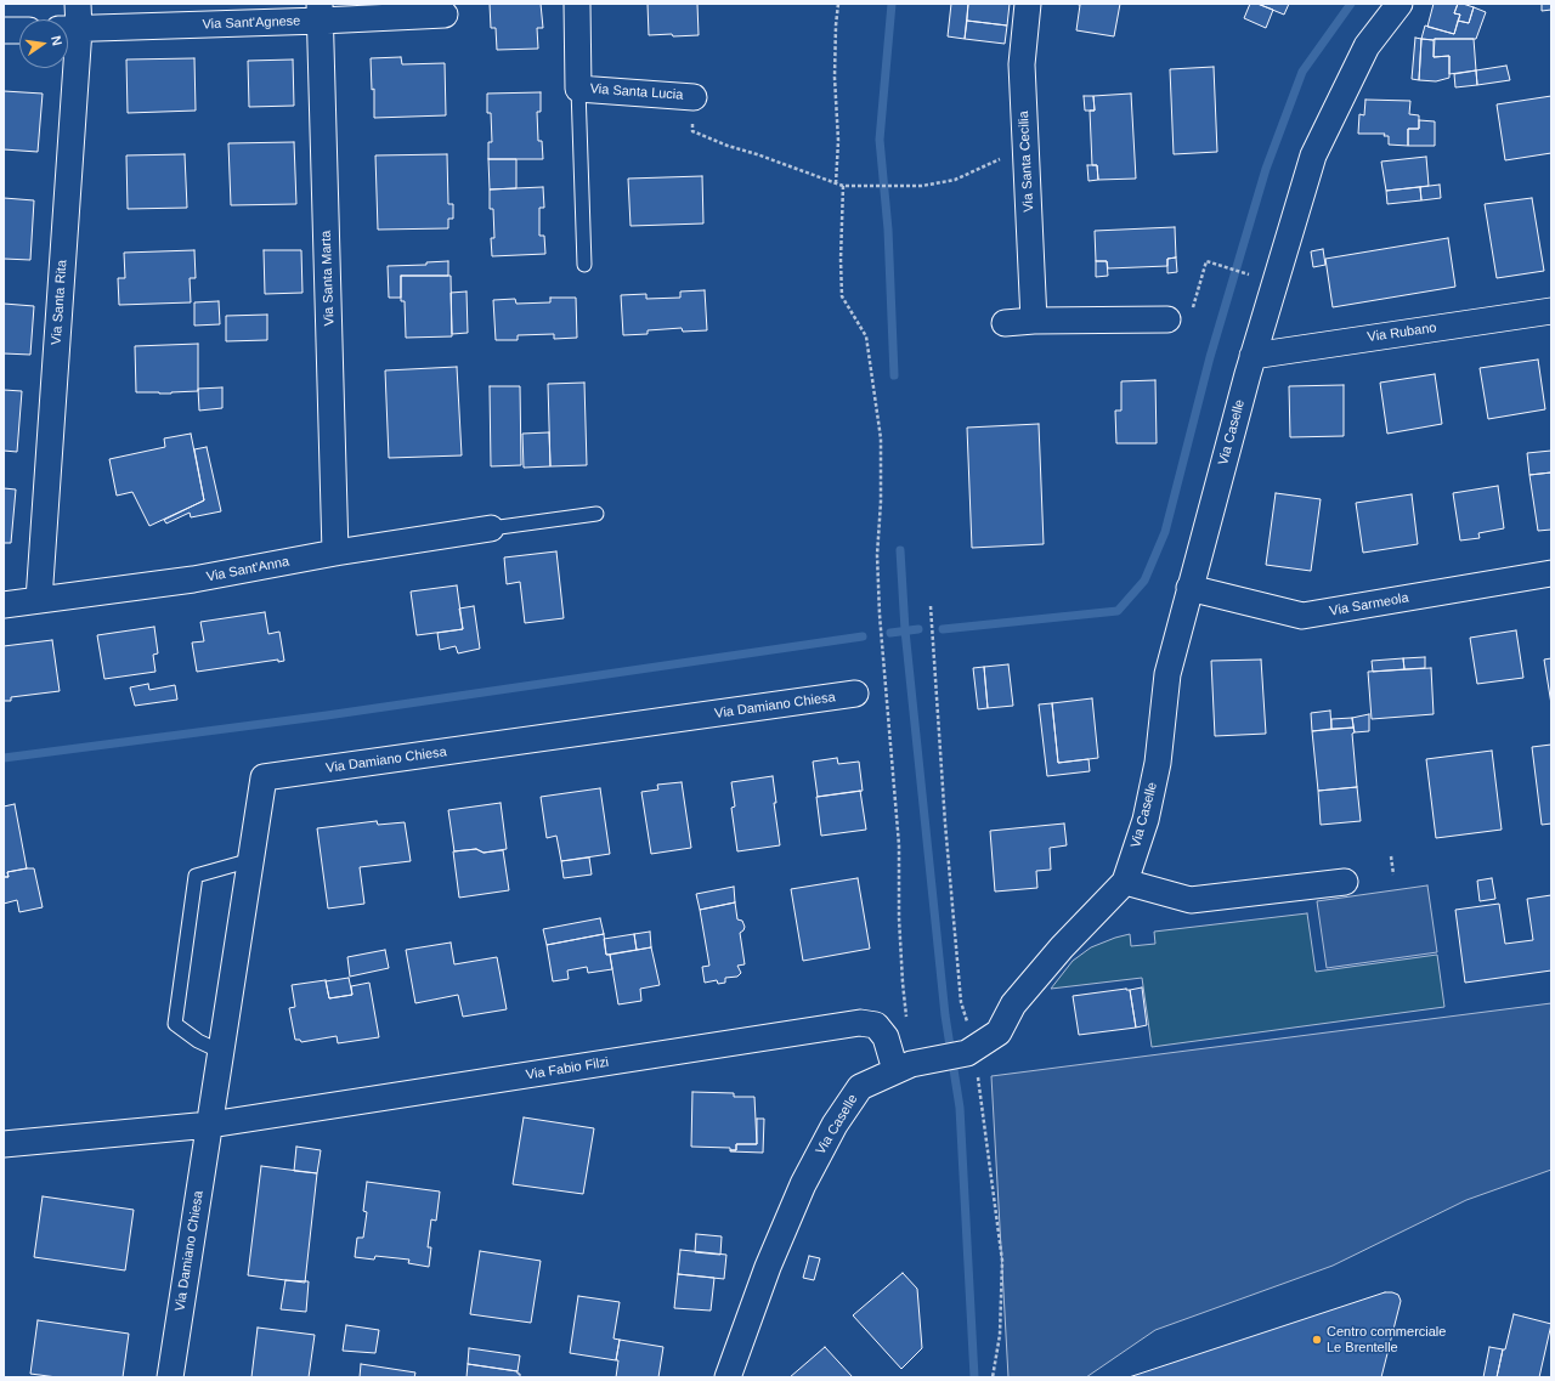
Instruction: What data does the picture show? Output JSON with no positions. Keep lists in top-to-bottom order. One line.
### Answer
{"streets":{"street":["Via Sant'Agnese","Via Santa Lucia","Via Santa Cecilia","Via Santa Marta","Via Santa Rita","Via Rubano","Via Caselle","Via Sant'Anna","Via Sarmeola","Via Damiano Chiesa","Via Fabio Filzi"]},"crossings":[["Via Sant'Agnese","Via Santa Marta"],["Via Sant'Agnese","Via Santa Rita"],["Via Santa Marta","Via Sant'Anna"],["Via Santa Rita","Via Sant'Anna"],["Via Rubano","Via Caselle"],["Via Caselle","Via Sarmeola"],["Via Caselle","Via Fabio Filzi"],["Via Damiano Chiesa","Via Fabio Filzi"]],"places":["Centro commerciale Le Brentelle"],"north":"right"}
